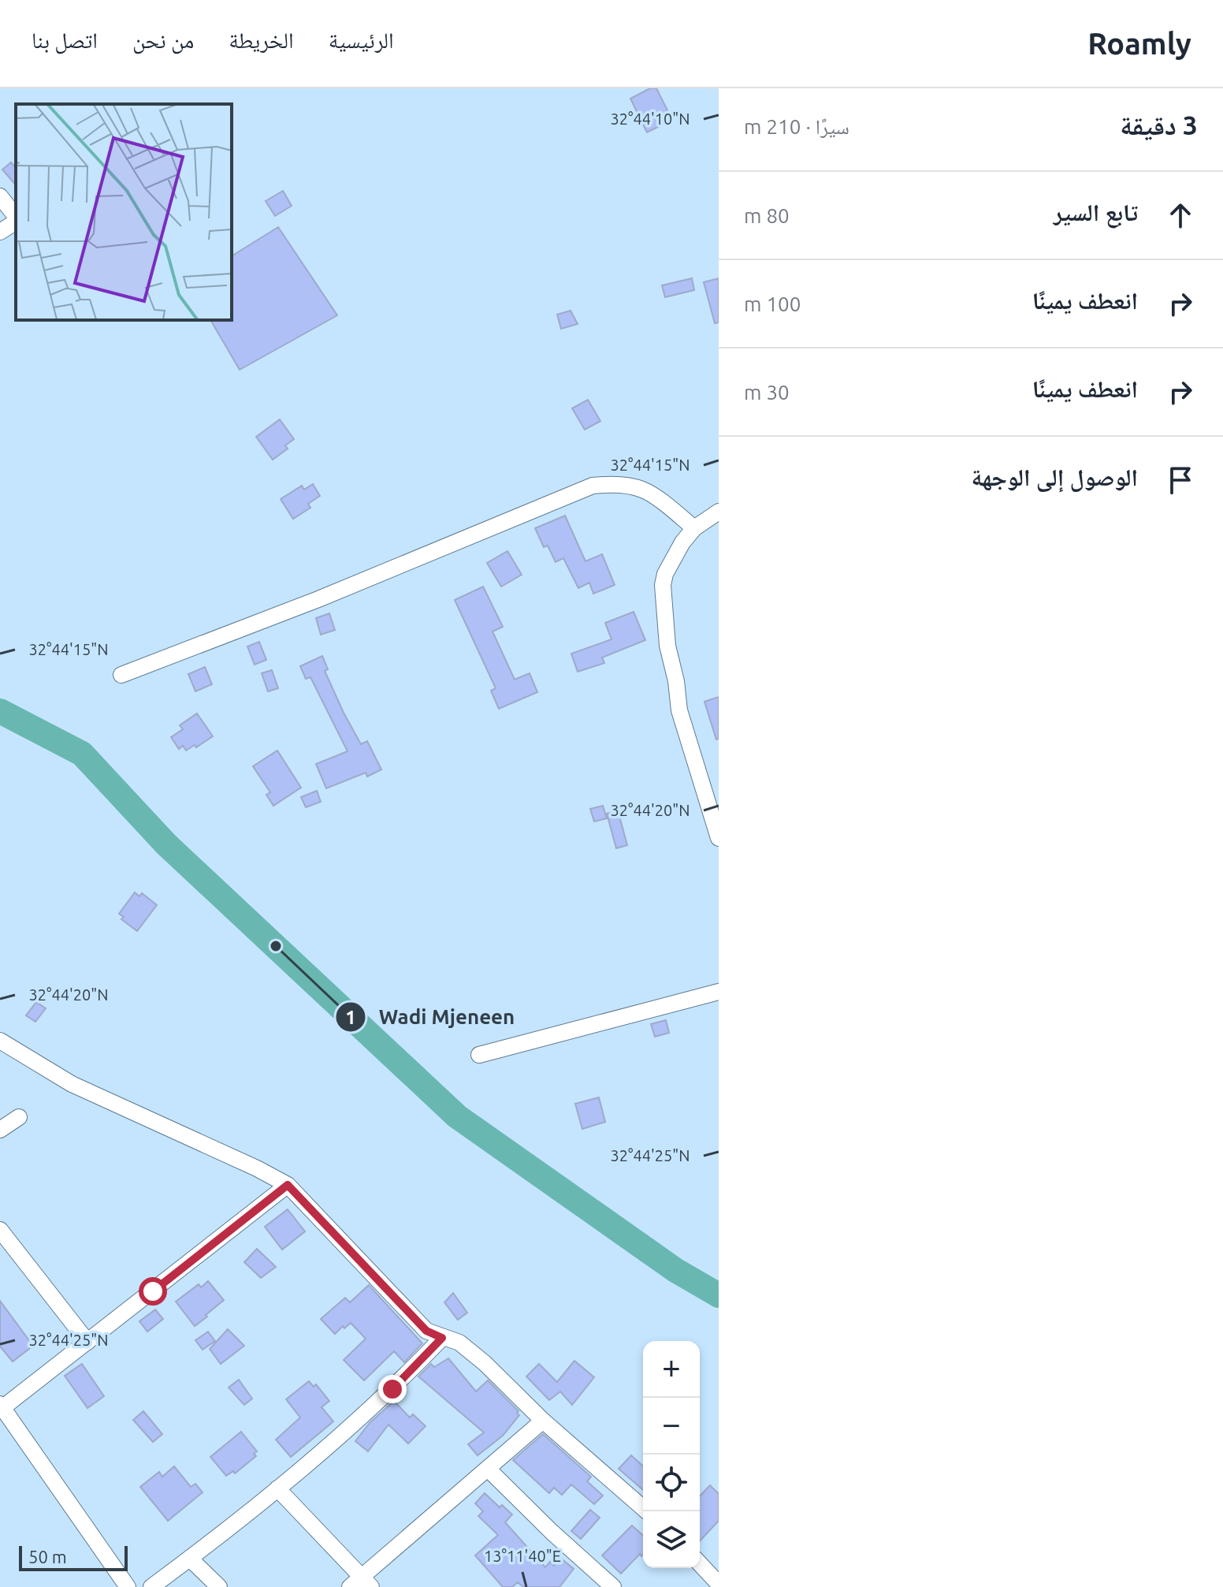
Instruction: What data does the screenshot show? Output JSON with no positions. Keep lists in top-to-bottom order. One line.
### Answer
{"places":["Wadi Mjeneen"],"scale_bar":"50 m","page":{"header":"Roamly","nav":["الرئيسية","الخريطة","من نحن","اتصل بنا"],"heading":["3 دقيقة","سيرًا · 210 m"],"list":[["تابع السير","80 m"],["انعطف يمينًا","100 m"],["انعطف يمينًا","30 m"],"الوصول إلى الوجهة"],"map_buttons":["+","−"],"scale":"50 m"},"coordinates":["32°44'10\"N","32°44'15\"N","32°44'20\"N","32°44'25\"N","13°11'40\"E"]}
